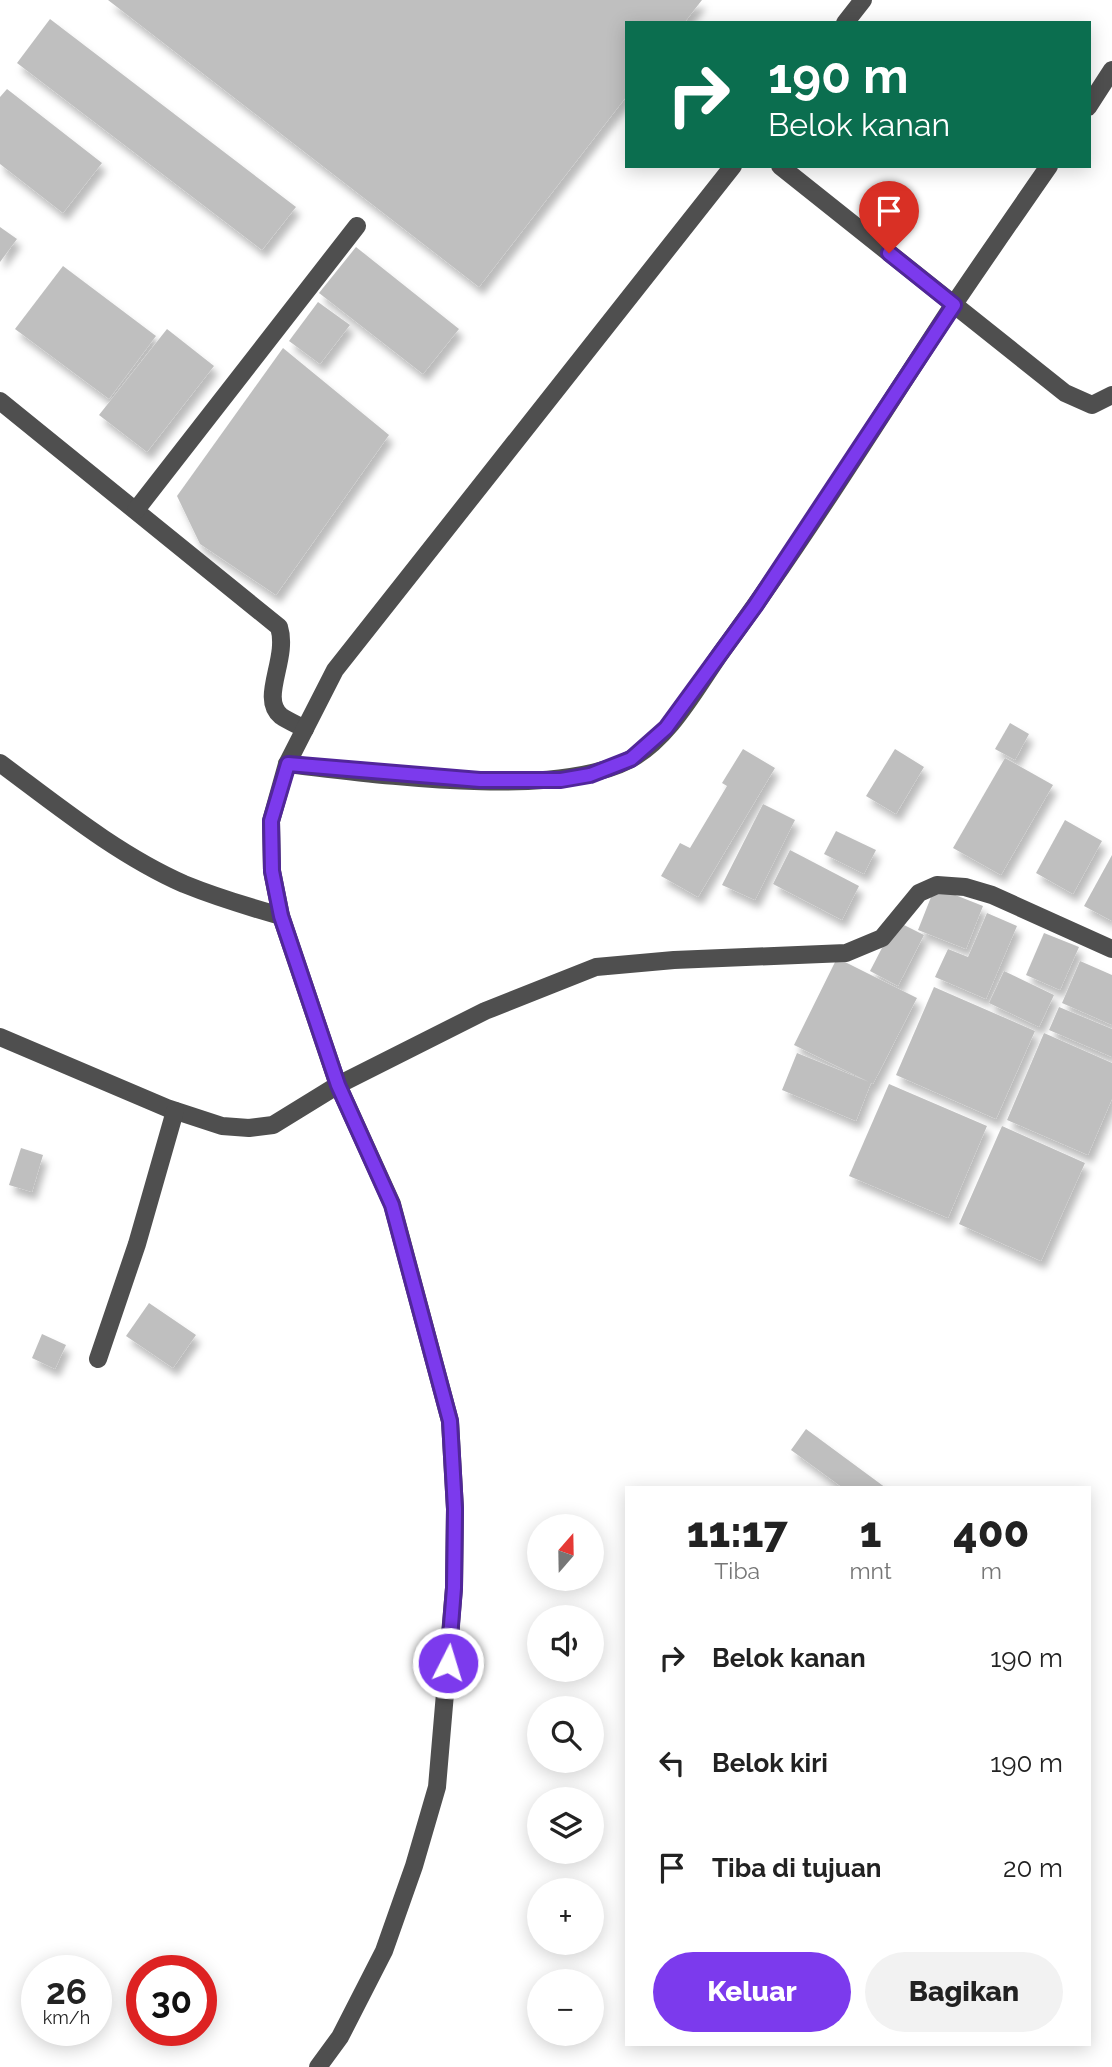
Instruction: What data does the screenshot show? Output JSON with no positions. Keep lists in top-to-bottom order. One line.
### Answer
{"north":"top","page":{"turn":["190 m","Belok kanan"],"eta":["11:17","Tiba","1","mnt","400","m"],"map_buttons":["+","−"],"list":[{"name":"Belok kanan","value":"190 m"},{"name":"Belok kiri","value":"190 m"},{"name":"Tiba di tujuan","value":"20 m"}],"buttons":["Keluar","Bagikan"],"speed":"26 km/h","limit":"30"}}
